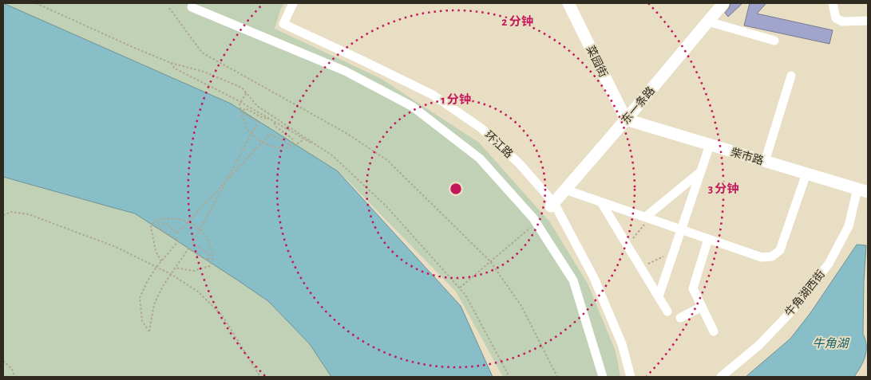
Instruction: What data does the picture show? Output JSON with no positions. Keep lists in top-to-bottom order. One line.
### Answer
{"streets":{"street":["菜园街","东一条路","环江路","柴市路","牛角湖西街"]},"crossings":[["菜园街","东一条路"],["菜园街","柴市路"],["东一条路","环江路"],["东一条路","柴市路"],["柴市路","牛角湖西街"]],"water":["牛角湖"],"rings":["2 分钟","1 分钟","3 分钟"]}
